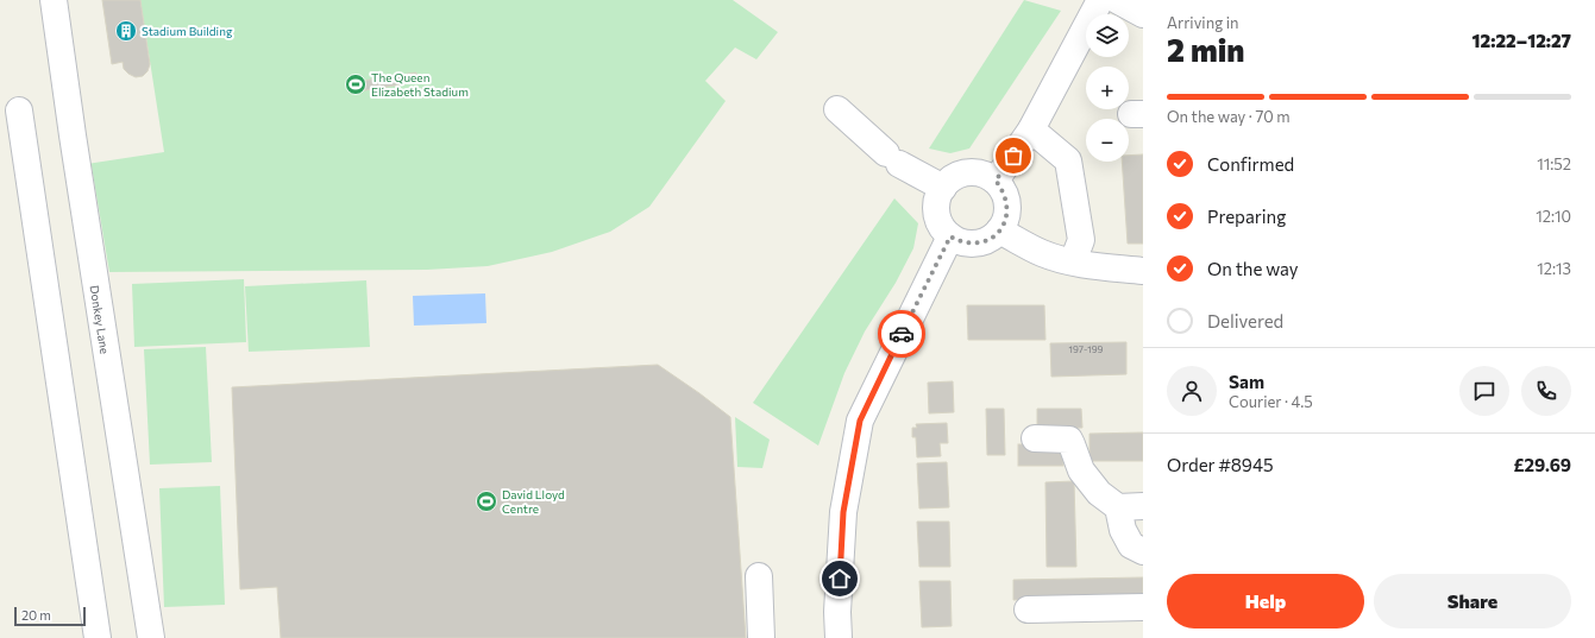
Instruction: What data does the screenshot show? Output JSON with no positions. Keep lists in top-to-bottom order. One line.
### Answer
{"streets":{"street":["Donkey Lane"]},"places":{"building":["Stadium Building"],"sports":["The Queen Elizabeth Stadium","David Lloyd Centre"]},"house_numbers":["197-199"],"scale_bar":"20 m","page":{"heading":["2 min","Arriving in","12:22–12:27"],"panel":["Sam","Courier · 4.5","Order #8945","£29.69"],"map_buttons":["+","−"],"bar":"On the way · 70 m","list":[["Confirmed","11:52"],["Preparing","12:10"],["On the way","12:13"],"Delivered"],"buttons":["Help","Share"],"scale":"20 m"}}
